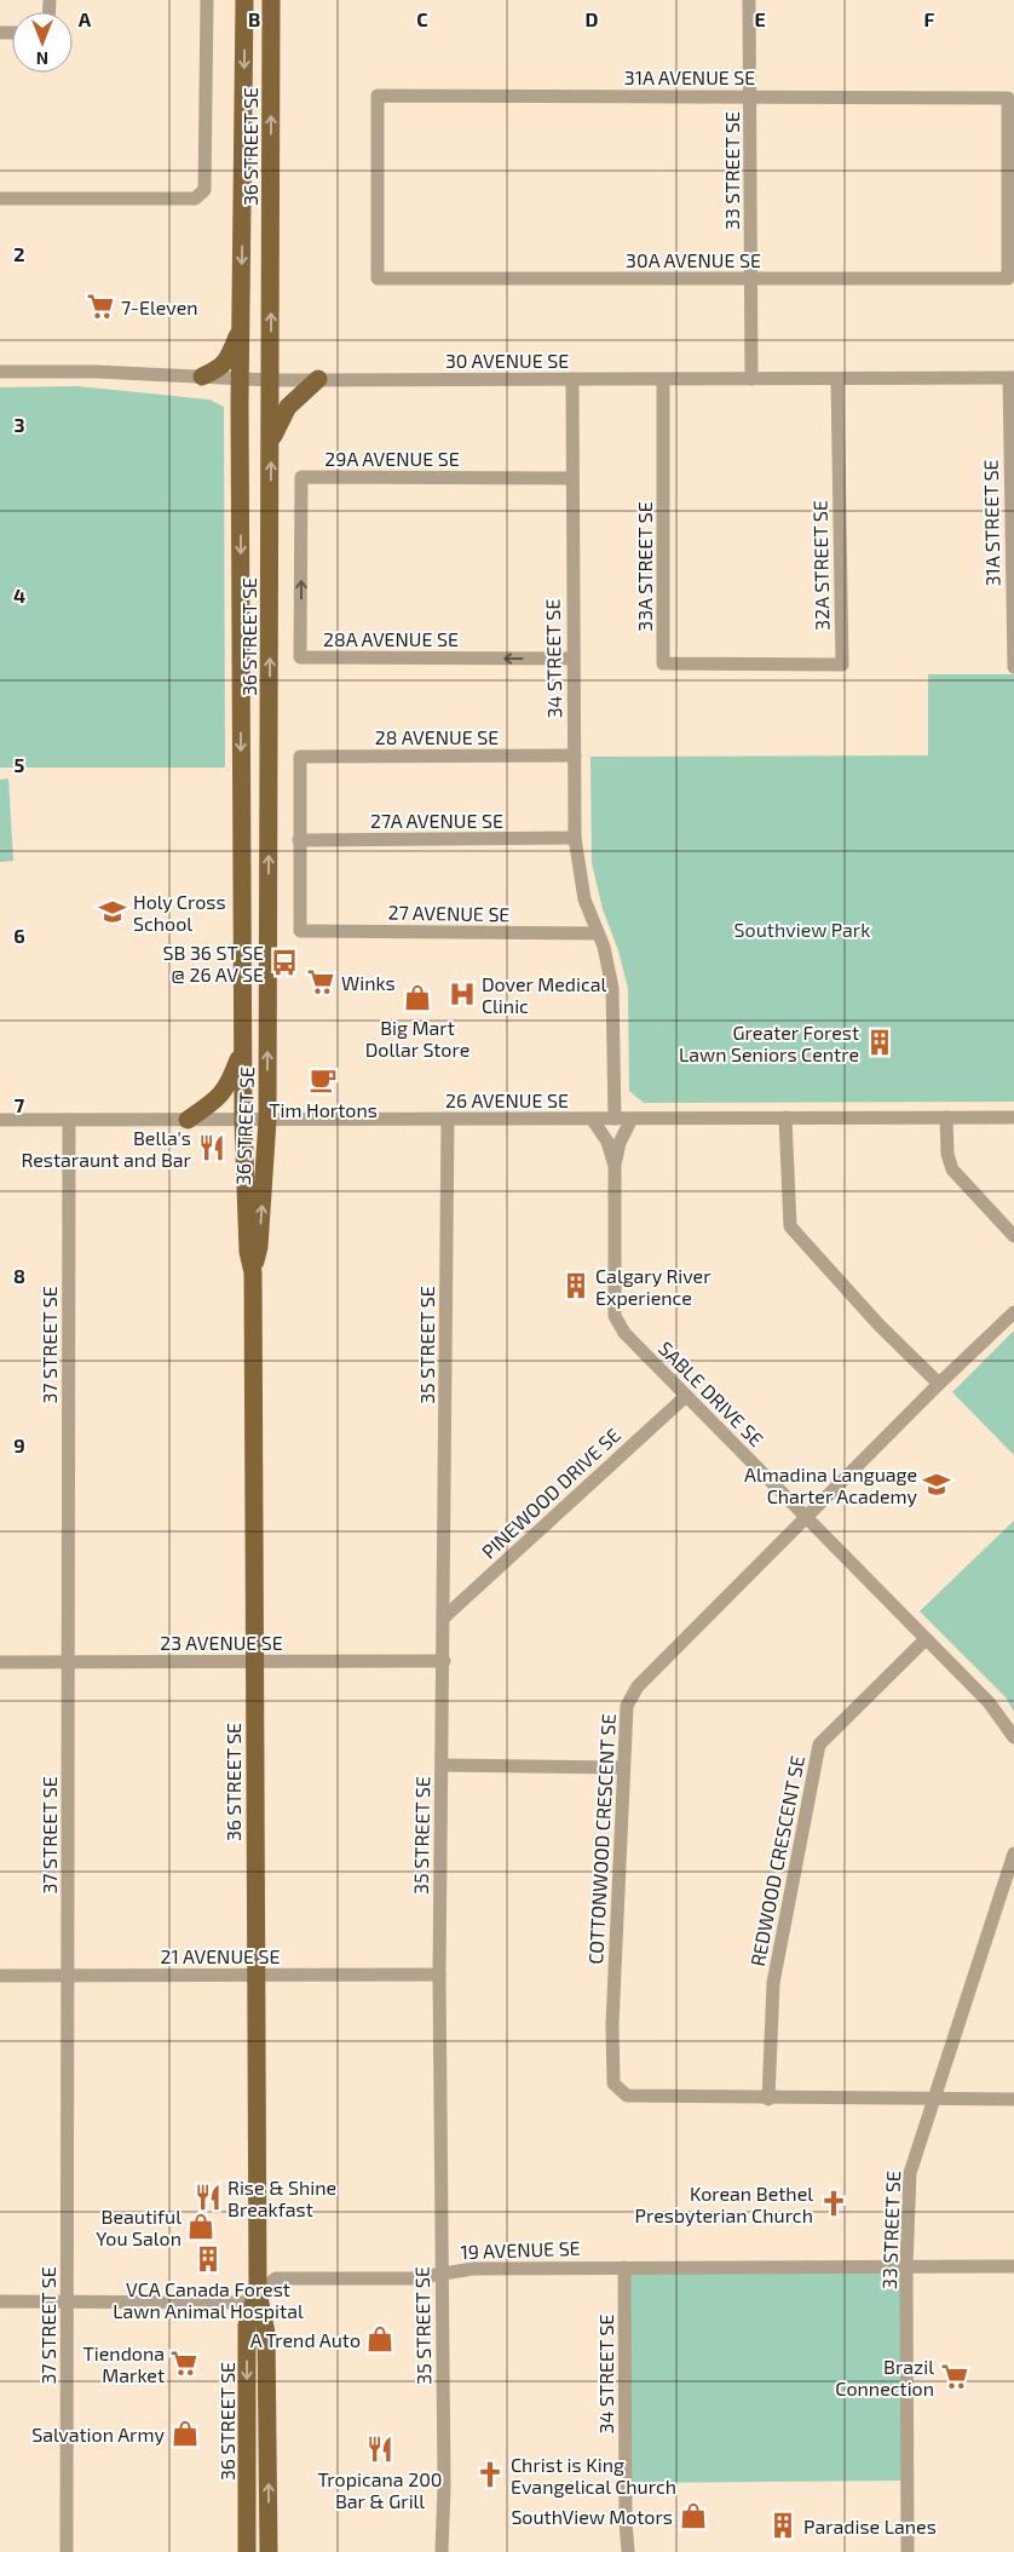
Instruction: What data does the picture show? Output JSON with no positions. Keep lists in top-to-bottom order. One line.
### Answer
{"streets":{"main road":["36 STREET SE"],"street":["31A AVENUE SE","33 STREET SE","30A AVENUE SE","30 AVENUE SE","29A AVENUE SE","31A STREET SE","32A STREET SE","33A STREET SE","28A AVENUE SE","34 STREET SE","28 AVENUE SE","27A AVENUE SE","27 AVENUE SE","26 AVENUE SE","37 STREET SE","35 STREET SE","SABLE DRIVE SE","PINEWOOD DRIVE SE","23 AVENUE SE","COTTONWOOD CRESCENT SE","REDWOOD CRESCENT SE","21 AVENUE SE","19 AVENUE SE"]},"crossings":[["31A AVENUE SE","33 STREET SE"],["31A AVENUE SE","30A AVENUE SE"],["36 STREET SE","30 AVENUE SE"],["36 STREET SE","26 AVENUE SE"],["36 STREET SE","23 AVENUE SE"],["36 STREET SE","21 AVENUE SE"],["36 STREET SE","19 AVENUE SE"],["33 STREET SE","30A AVENUE SE"],["33 STREET SE","30 AVENUE SE"],["33 STREET SE","COTTONWOOD CRESCENT SE"],["33 STREET SE","19 AVENUE SE"],["30 AVENUE SE","31A STREET SE"],["30 AVENUE SE","32A STREET SE"],["30 AVENUE SE","33A STREET SE"],["30 AVENUE SE","34 STREET SE"],["29A AVENUE SE","28A AVENUE SE"],["29A AVENUE SE","34 STREET SE"],["32A STREET SE","33A STREET SE"],["28A AVENUE SE","34 STREET SE"],["34 STREET SE","28 AVENUE SE"],["34 STREET SE","27A AVENUE SE"],["34 STREET SE","27 AVENUE SE"],["34 STREET SE","19 AVENUE SE"],["28 AVENUE SE","27A AVENUE SE"],["28 AVENUE SE","27 AVENUE SE"],["27A AVENUE SE","27 AVENUE SE"],["26 AVENUE SE","37 STREET SE"],["26 AVENUE SE","35 STREET SE"],["26 AVENUE SE","SABLE DRIVE SE"],["37 STREET SE","23 AVENUE SE"],["37 STREET SE","21 AVENUE SE"],["37 STREET SE","19 AVENUE SE"],["35 STREET SE","PINEWOOD DRIVE SE"],["35 STREET SE","23 AVENUE SE"],["35 STREET SE","21 AVENUE SE"],["35 STREET SE","19 AVENUE SE"],["SABLE DRIVE SE","PINEWOOD DRIVE SE"],["SABLE DRIVE SE","COTTONWOOD CRESCENT SE"],["SABLE DRIVE SE","REDWOOD CRESCENT SE"],["COTTONWOOD CRESCENT SE","REDWOOD CRESCENT SE"]],"parks":["Southview Park"],"places":{"supermarket":["7-Eleven","Winks","Tiendona Market","Brazil Connection"],"school or university":["Holy Cross School","Almadina Language Charter Academy"],"bus stop":["SB 36 ST SE @ 26 AV SE"],"hospital":["Dover Medical Clinic"],"shop":["Big Mart Dollar Store","Beautiful You Salon","A Trend Auto","Salvation Army","SouthView Motors"],"building":["Greater Forest Lawn Seniors Centre","Calgary River Experience","VCA Canada Forest Lawn Animal Hospital","Paradise Lanes"],"cafe":["Tim Hortons"],"restaurant":["Bella's Restaraunt and Bar","Rise & Shine Breakfast","Tropicana 200 Bar & Grill"],"church":["Korean Bethel Presbyterian Church","Christ is King Evangelical Church"]},"north":"bottom","grid":{"columns":["A","B","C","D","E","F"],"rows":["2","3","4","5","6","7","8","9"]}}
